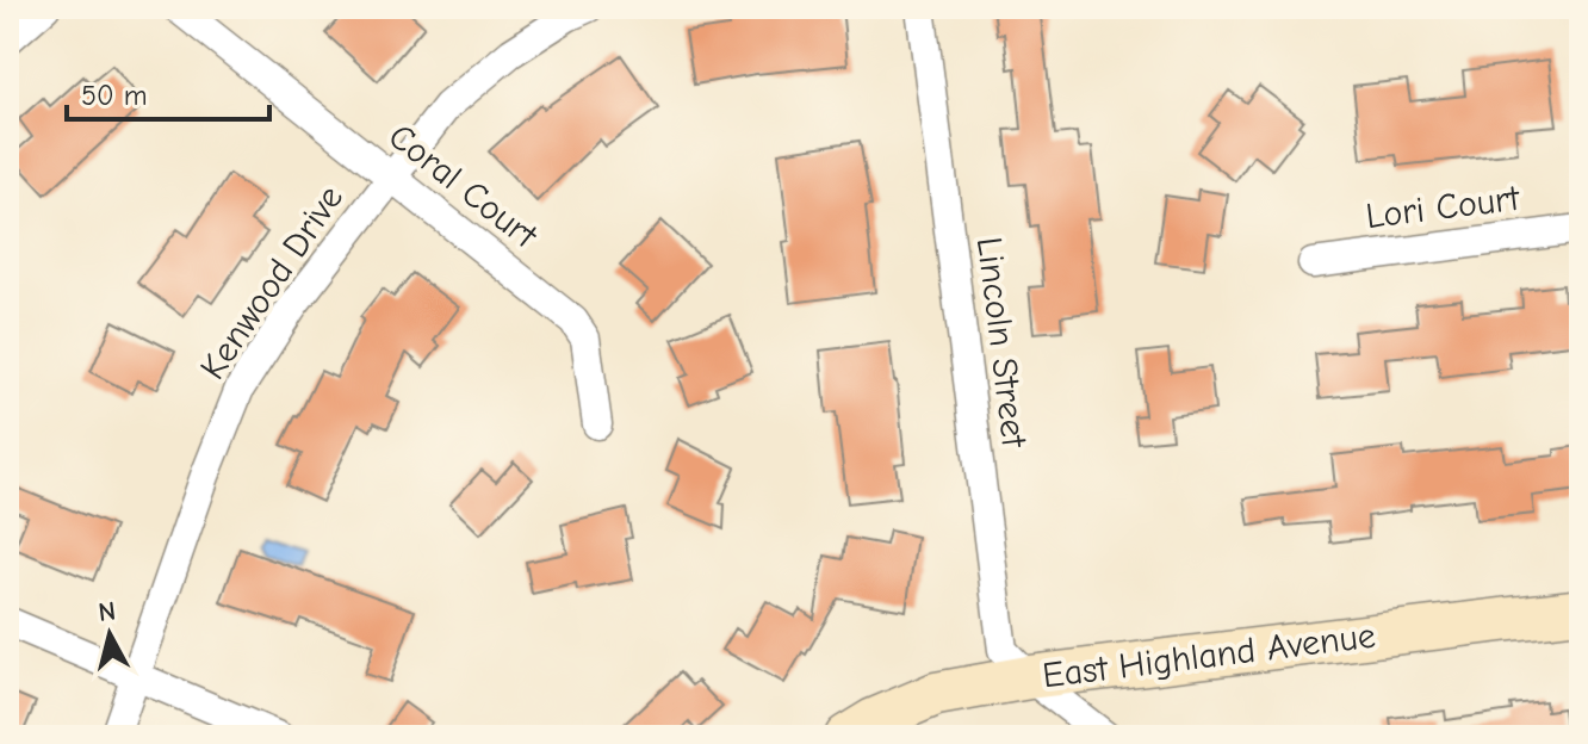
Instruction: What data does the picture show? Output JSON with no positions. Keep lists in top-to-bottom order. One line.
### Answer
{"streets":{"street":["Coral Court","Lori Court","Kenwood Drive","Lincoln Street","East Highland Avenue"]},"crossings":[["Coral Court","Kenwood Drive"],["Lincoln Street","East Highland Avenue"]],"scale_bar":"50 m","north":"top"}
